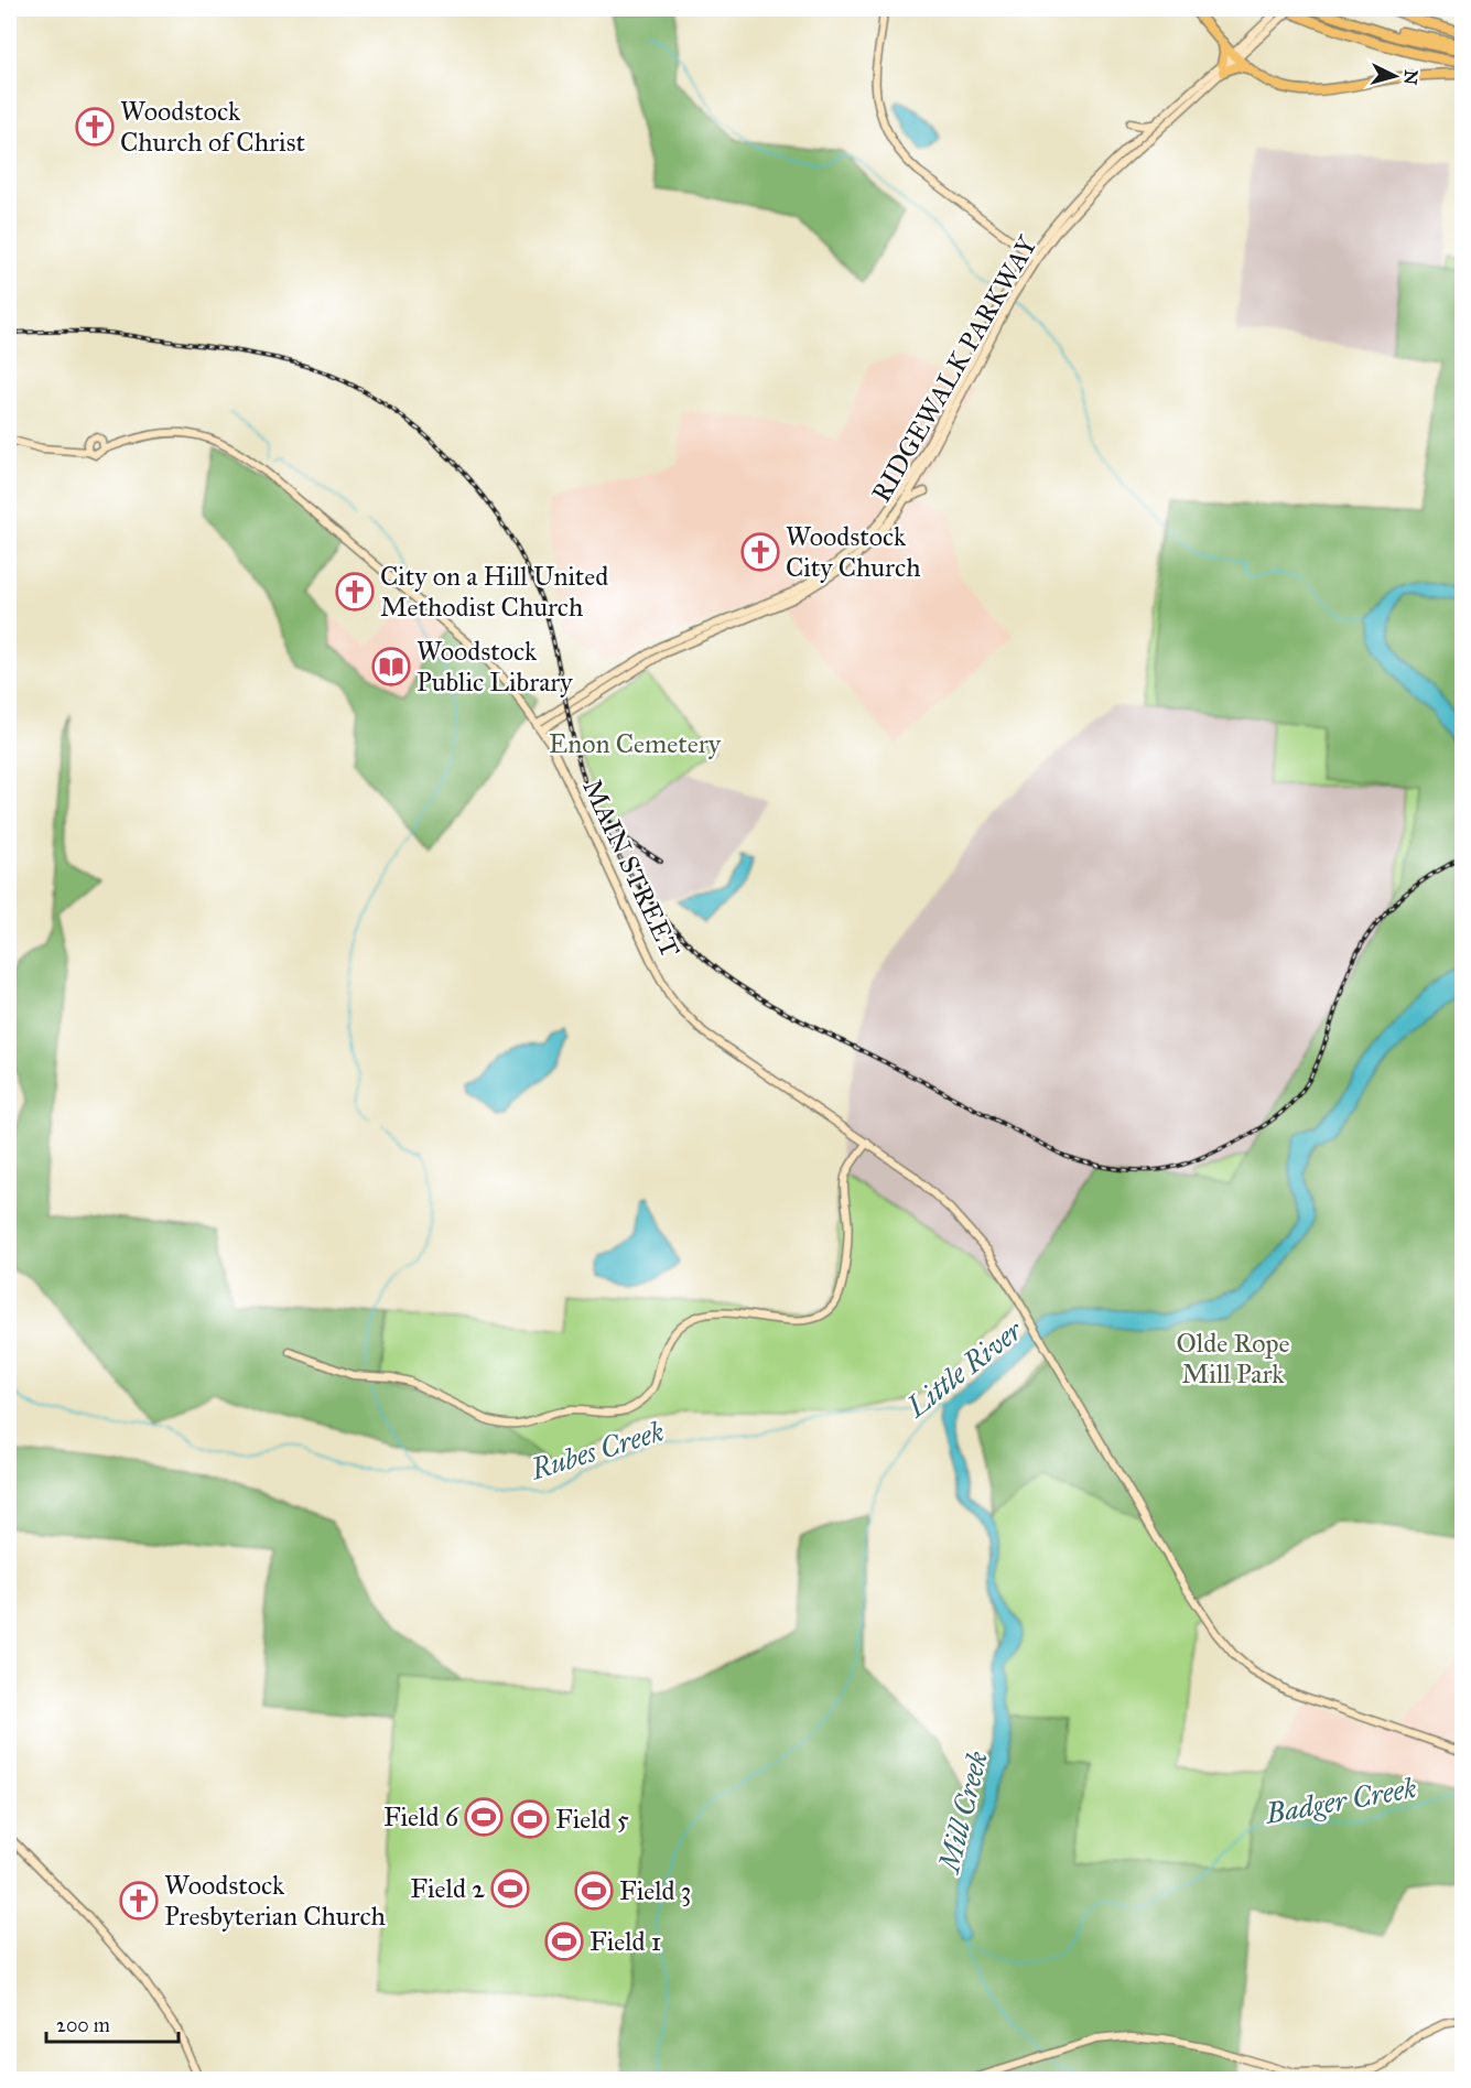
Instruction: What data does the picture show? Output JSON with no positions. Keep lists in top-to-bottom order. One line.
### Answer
{"streets":{"main road":["RIDGEWALK PARKWAY","MAIN STREET"]},"crossings":[["RIDGEWALK PARKWAY","MAIN STREET"]],"water":["Little River","Rubes Creek","Badger Creek","Mill Creek"],"parks":["Enon Cemetery","Olde Rope Mill Park"],"places":{"church":["Woodstock Church of Christ","Woodstock City Church","City on a Hill United Methodist Church","Woodstock Presbyterian Church"],"library":["Woodstock Public Library"],"sports":["Field 6","Field 5","Field 2","Field 3","Field 1"]},"scale_bar":"200 m","north":"right"}
